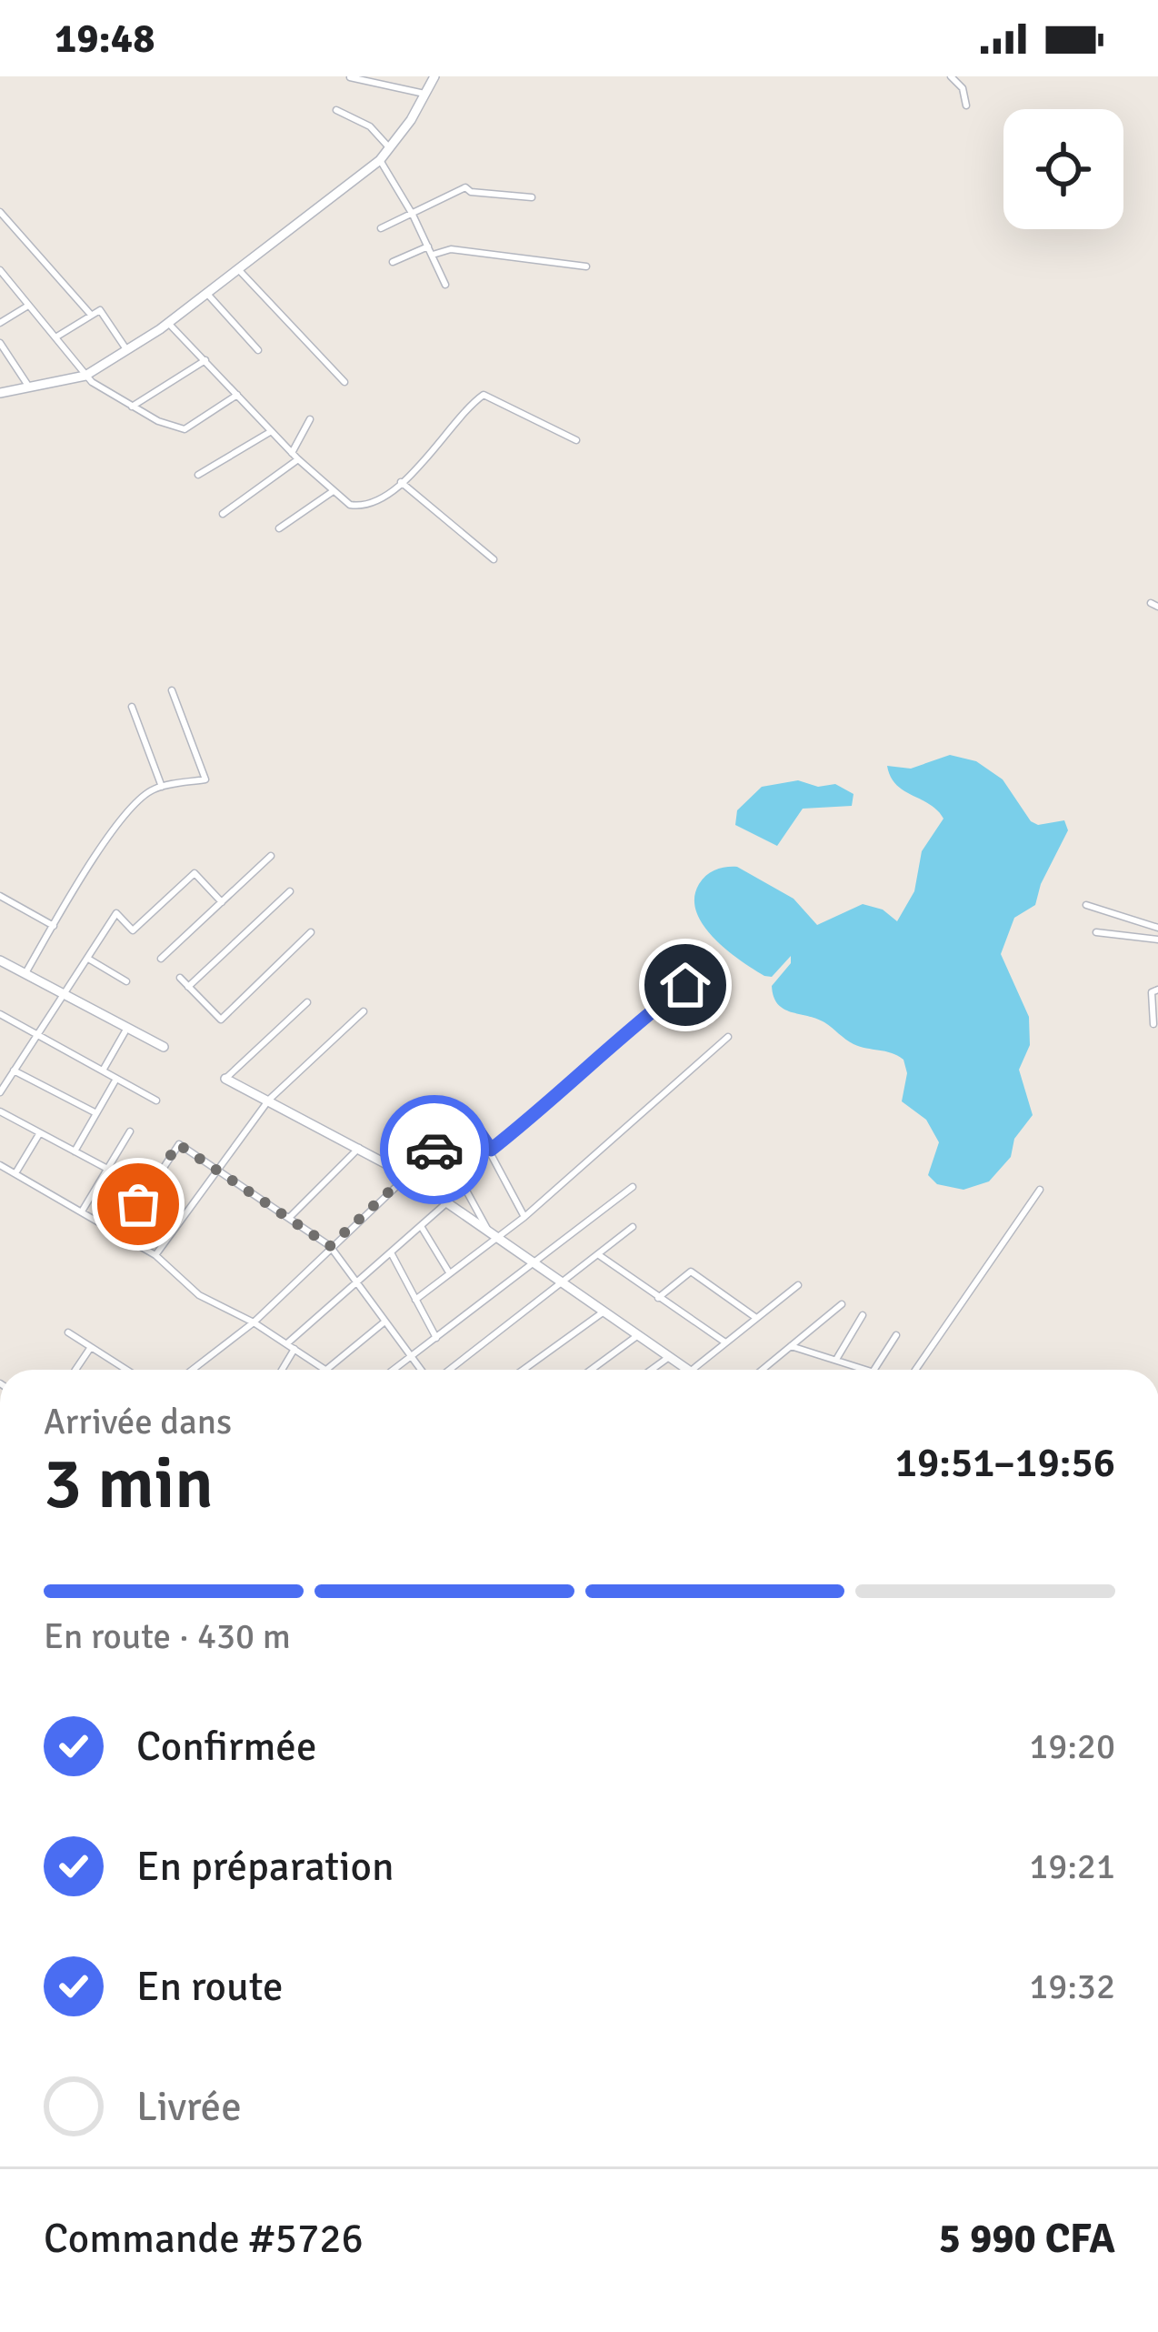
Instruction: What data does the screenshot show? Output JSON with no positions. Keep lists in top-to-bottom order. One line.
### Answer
{"page":{"status":"19:48","heading":["3 min","Arrivée dans","19:51–19:56"],"panel":["Commande #5726","5 990 CFA"],"bar":"En route · 430 m","list":[["Confirmée","19:20"],["En préparation","19:21"],["En route","19:32"],"Livrée"]}}
